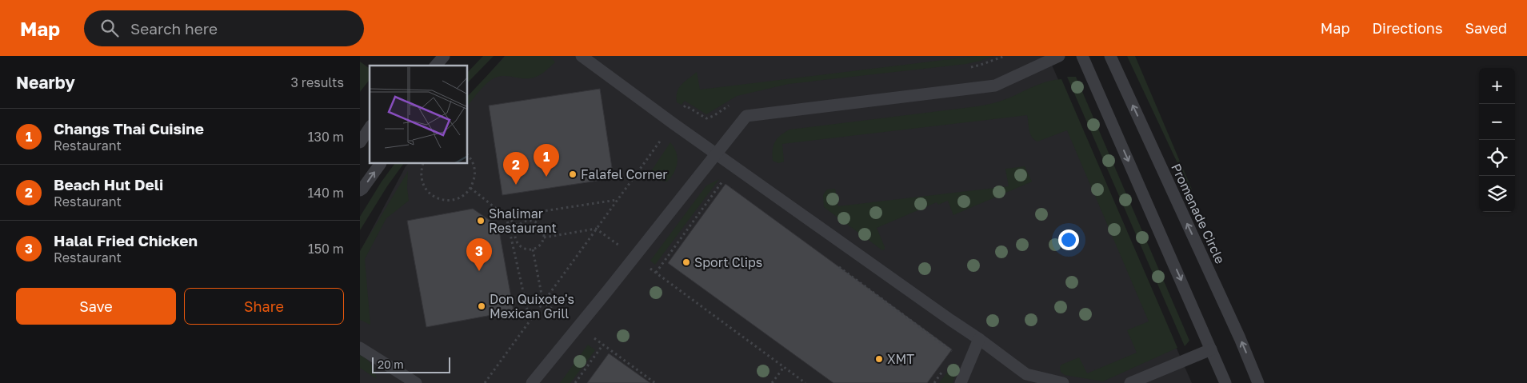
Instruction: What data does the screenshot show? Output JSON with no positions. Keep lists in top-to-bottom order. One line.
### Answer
{"streets":{"lane":["Promenade Circle"]},"places":["Falafel Corner","Shalimar Restaurant","Sport Clips","Don Quixote's Mexican Grill","XMT"],"scale_bar":"20 m","page":{"header":"Map","search":"Search here","nav":["Map","Directions","Saved"],"heading":["Nearby","3 results"],"map_buttons":["+","−"],"list":[{"mark":"1","name":"Changs Thai Cuisine","note":"Restaurant","value":"130 m"},{"mark":"2","name":"Beach Hut Deli","note":"Restaurant","value":"140 m"},{"mark":"3","name":"Halal Fried Chicken","note":"Restaurant","value":"150 m"}],"pins":["1","2","3"],"buttons":["Save","Share"],"scale":"20 m"}}
